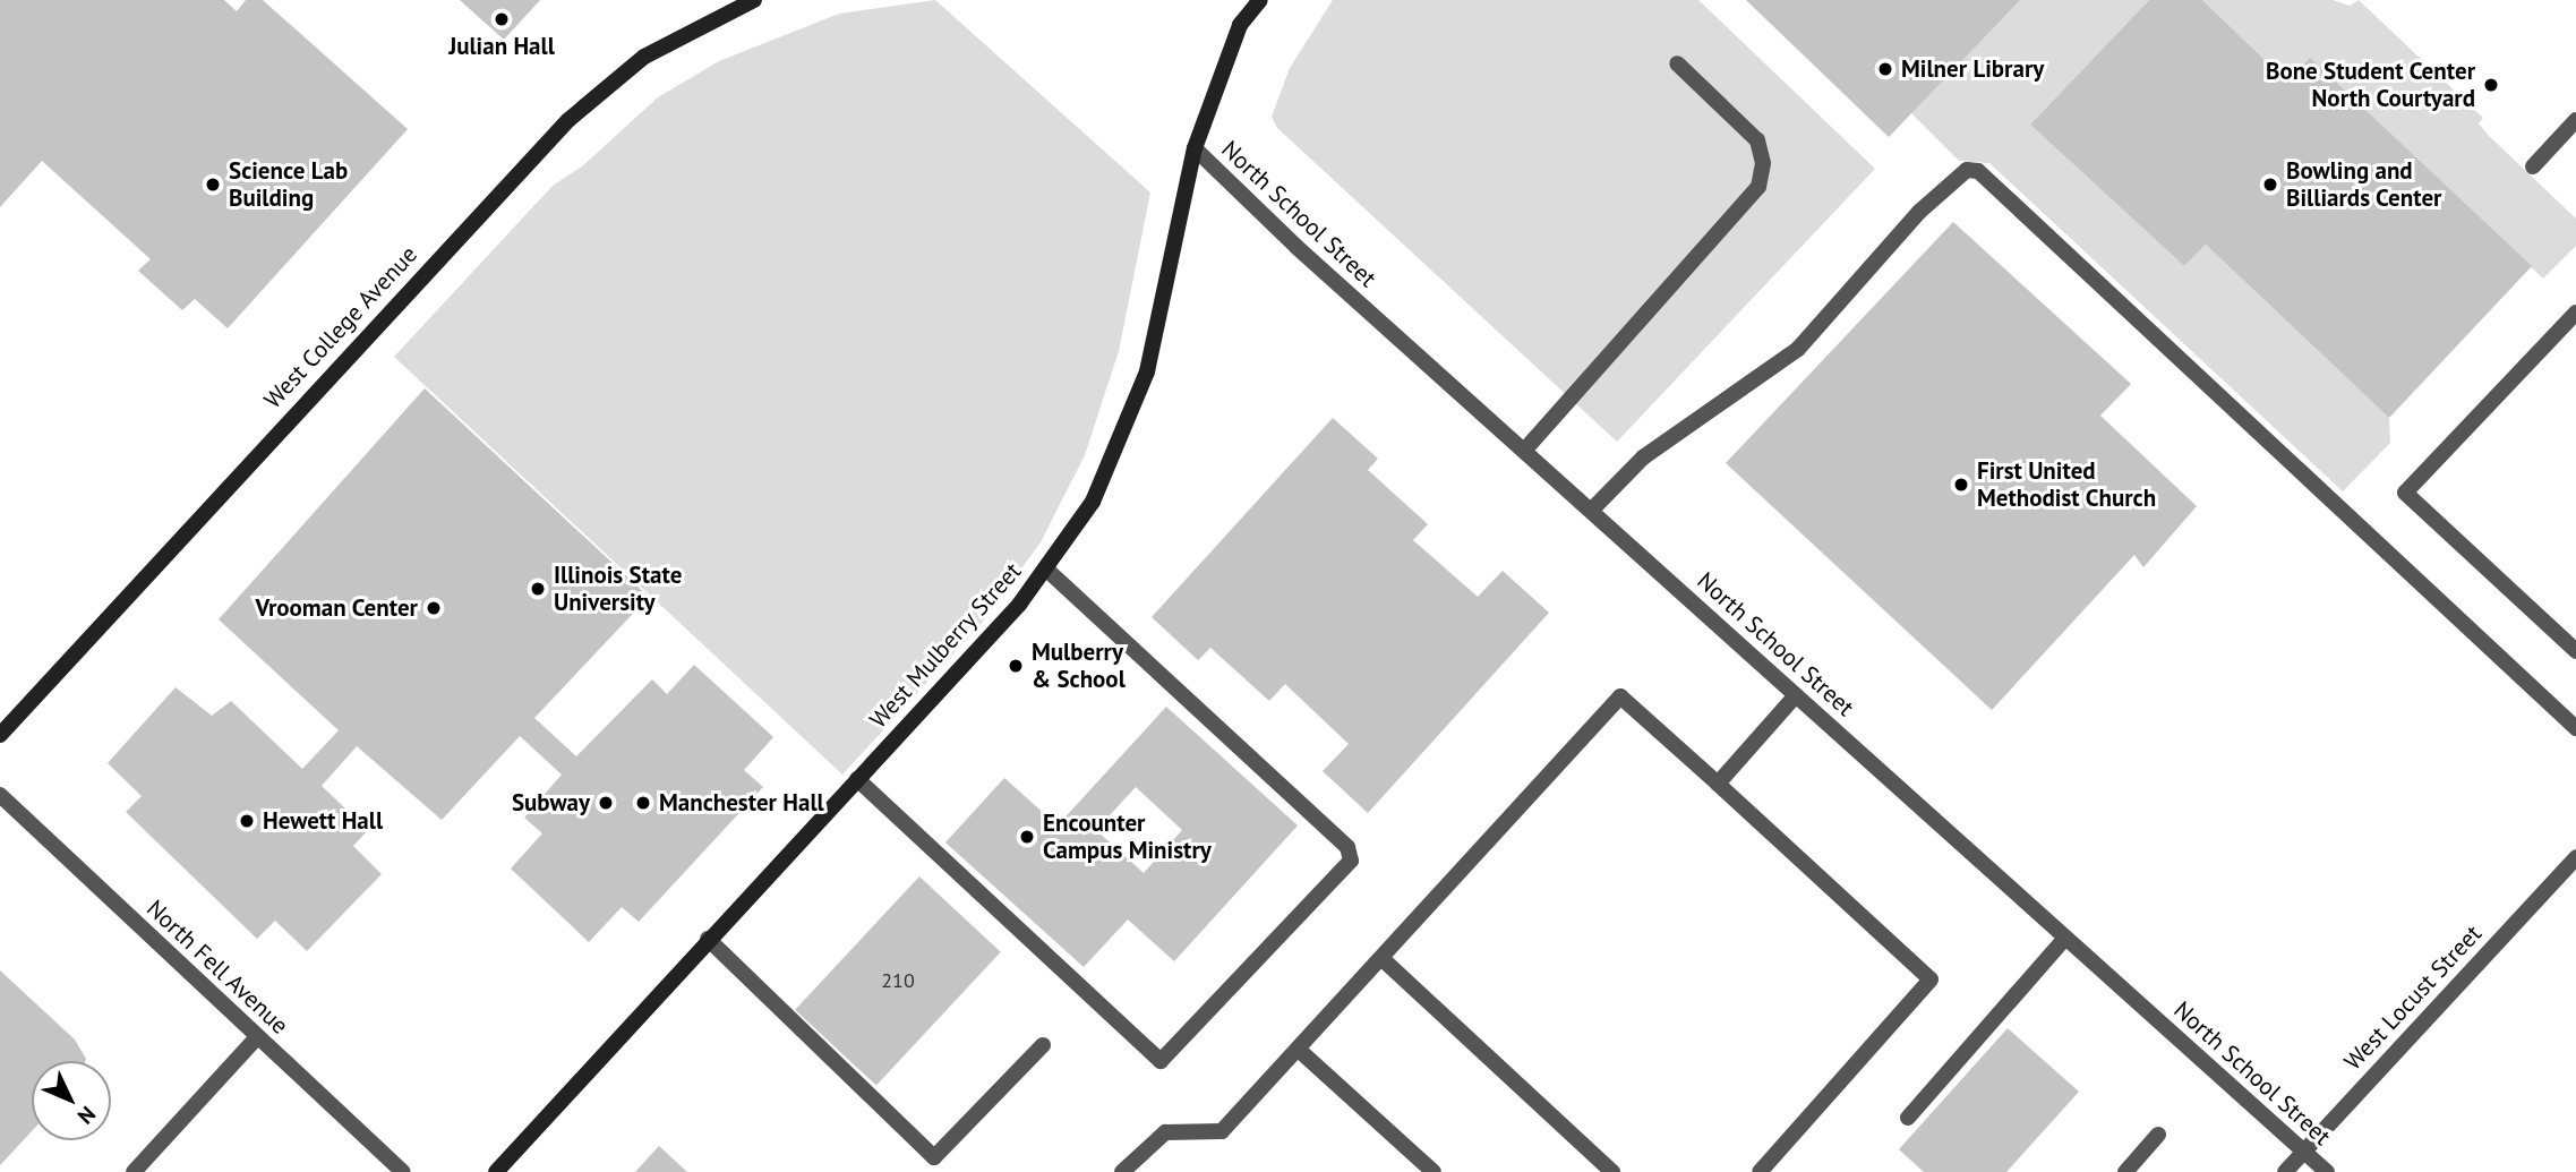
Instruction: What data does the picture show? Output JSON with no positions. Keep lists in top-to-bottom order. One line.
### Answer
{"streets":{"main road":["West College Avenue","West Mulberry Street"],"street":["North School Street","North Fell Avenue","West Locust Street"]},"crossings":[["North School Street","West Mulberry Street"],["North School Street","West Locust Street"]],"places":["Julian Hall","Milner Library","Bone Student Center North Courtyard","Science Lab Building","Bowling and Billiards Center","First United Methodist Church","Illinois State University","Vrooman Center","Mulberry & School","Subway","Manchester Hall","Hewett Hall","Encounter Campus Ministry"],"house_numbers":["210"],"north":"bottom right"}
